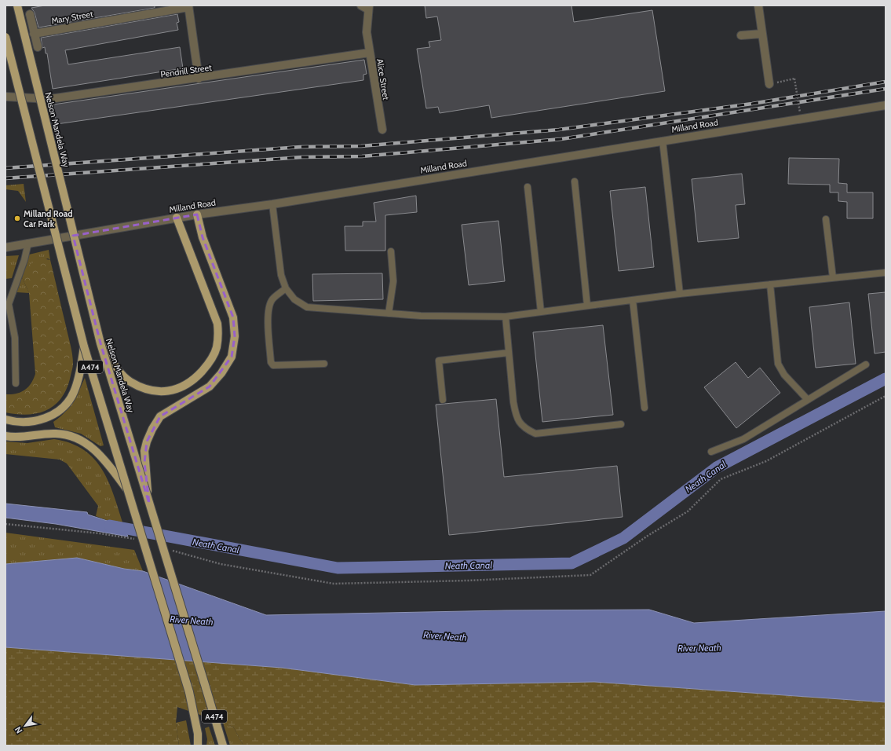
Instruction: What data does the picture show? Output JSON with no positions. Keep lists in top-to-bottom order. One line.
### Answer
{"streets":{"main road":["Nelson Mandela Way","A474"],"street":["Mary Street","Pendrill Street","Alice Street","Milland Road"]},"crossings":[["Pendrill Street","Alice Street"]],"water":["Neath Canal","River Neath"],"places":["Milland Road Car Park"],"north":"bottom left"}
